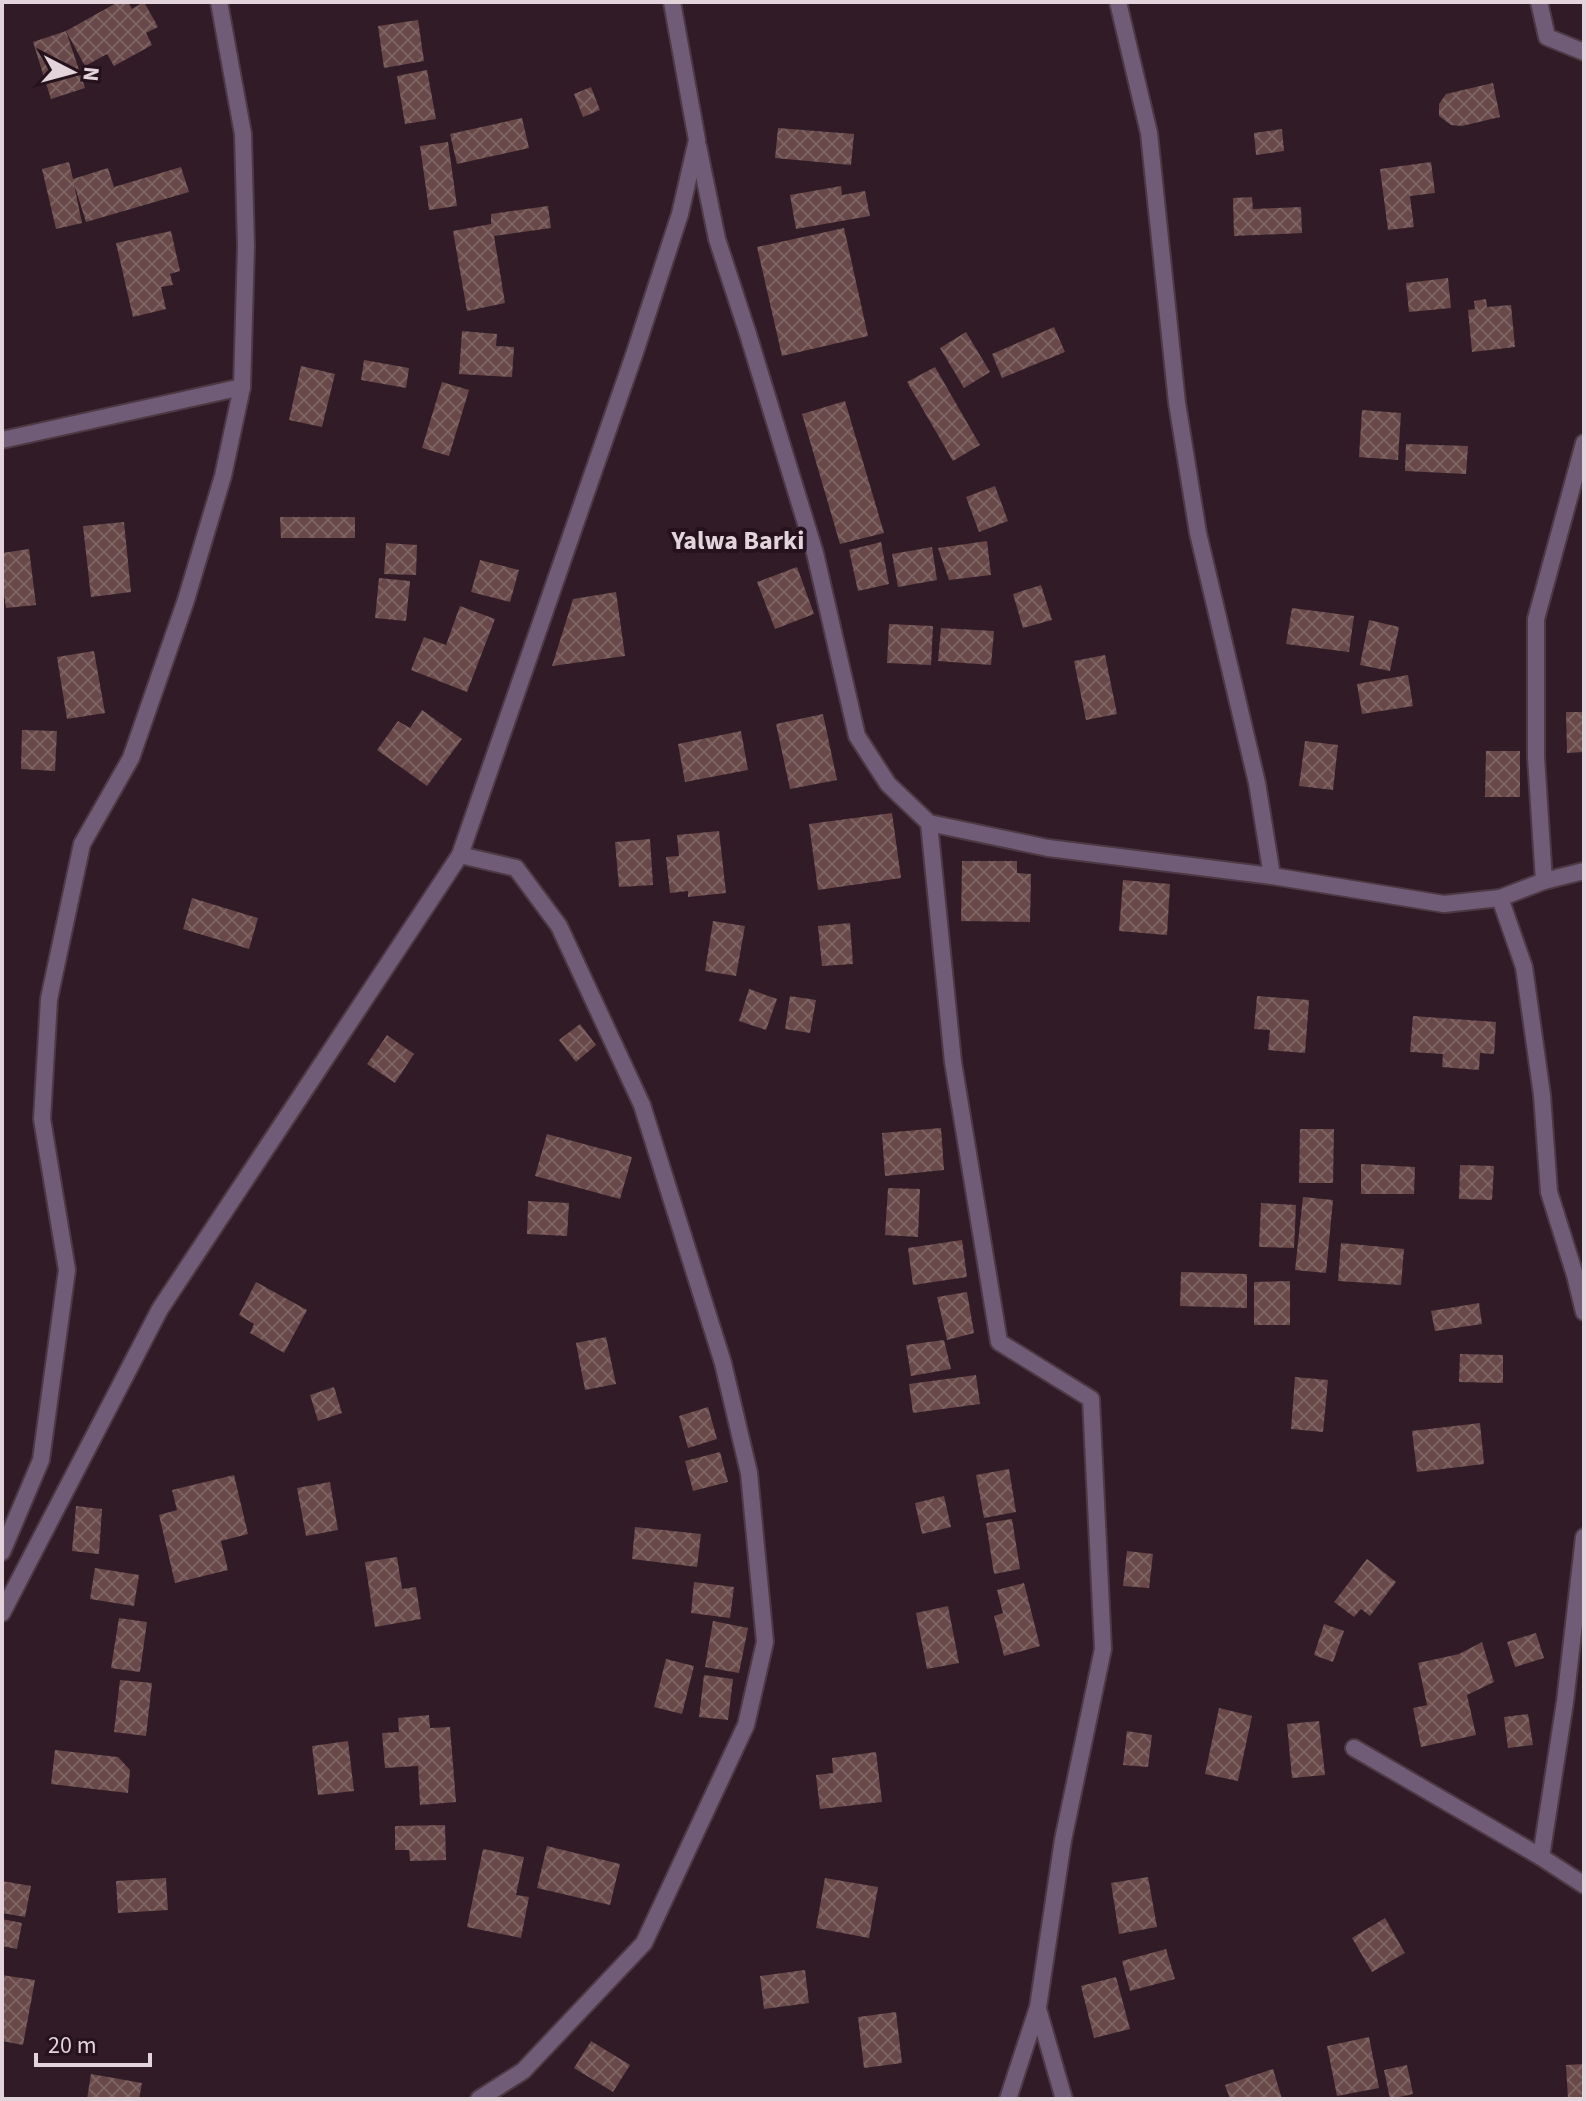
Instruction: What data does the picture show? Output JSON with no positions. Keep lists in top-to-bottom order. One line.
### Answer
{"districts":["Yalwa Barki"],"scale_bar":"20 m","north":"right"}
